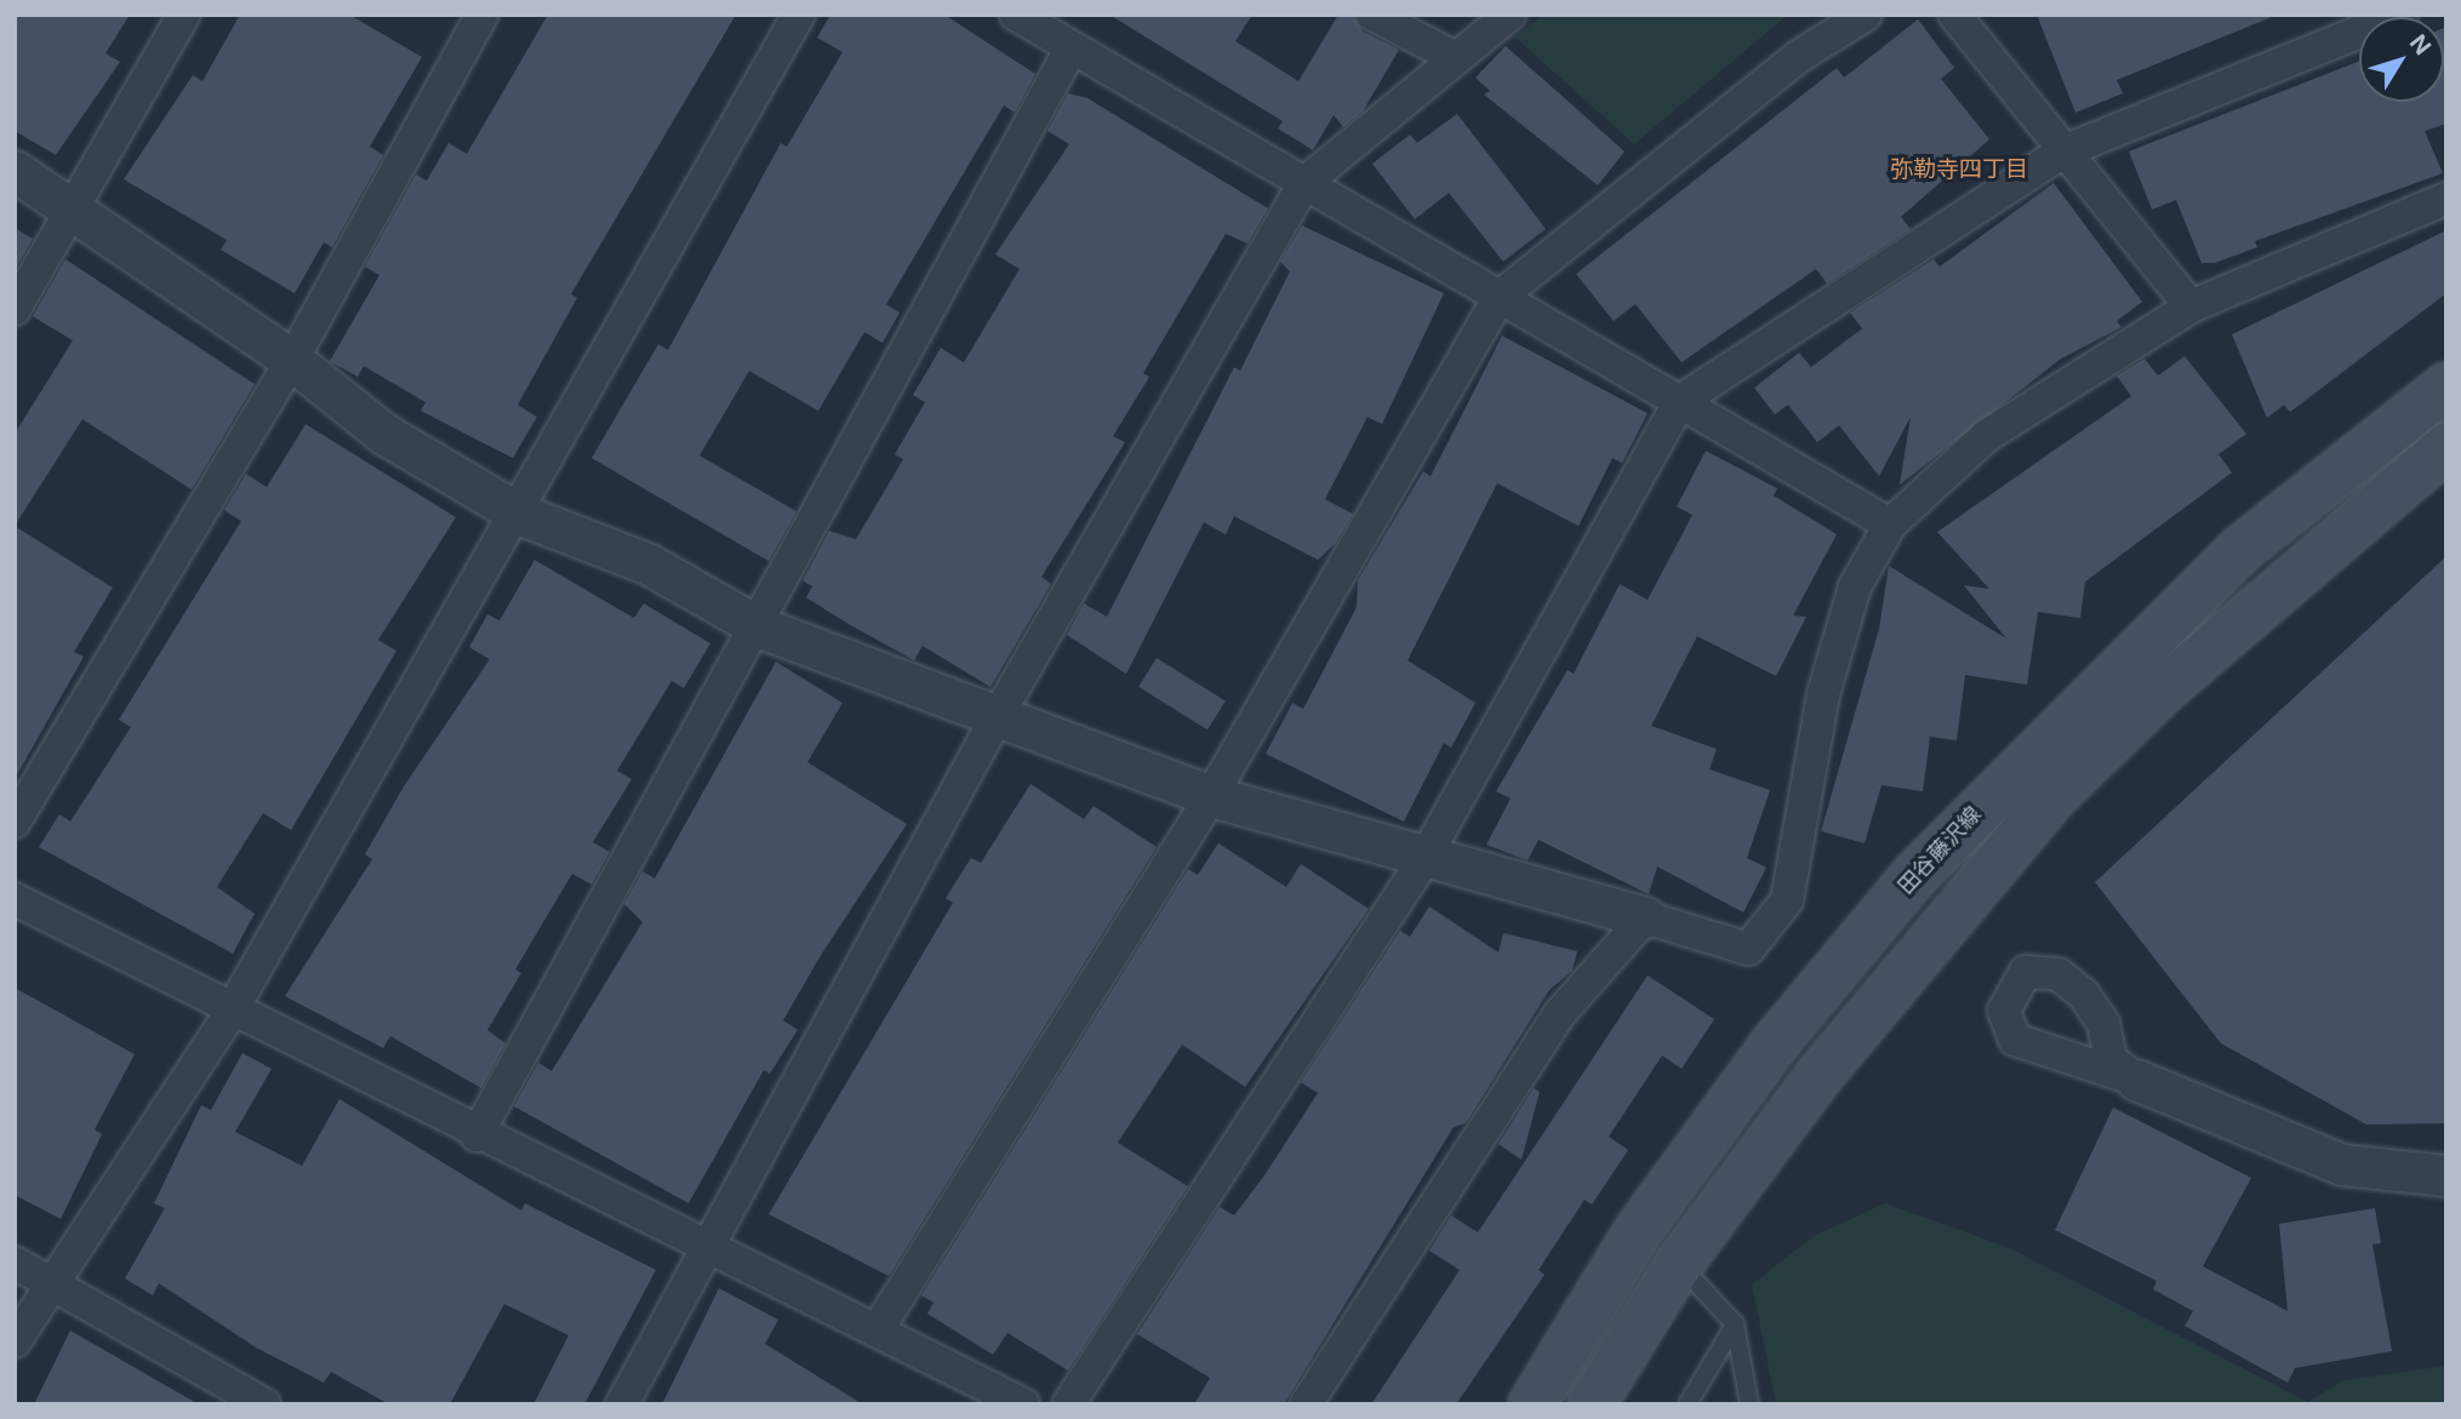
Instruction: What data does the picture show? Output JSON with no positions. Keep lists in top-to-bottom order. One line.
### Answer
{"streets":{"main road":["田谷藤沢線"]},"districts":["弥勒寺四丁目"],"north":"top right"}
